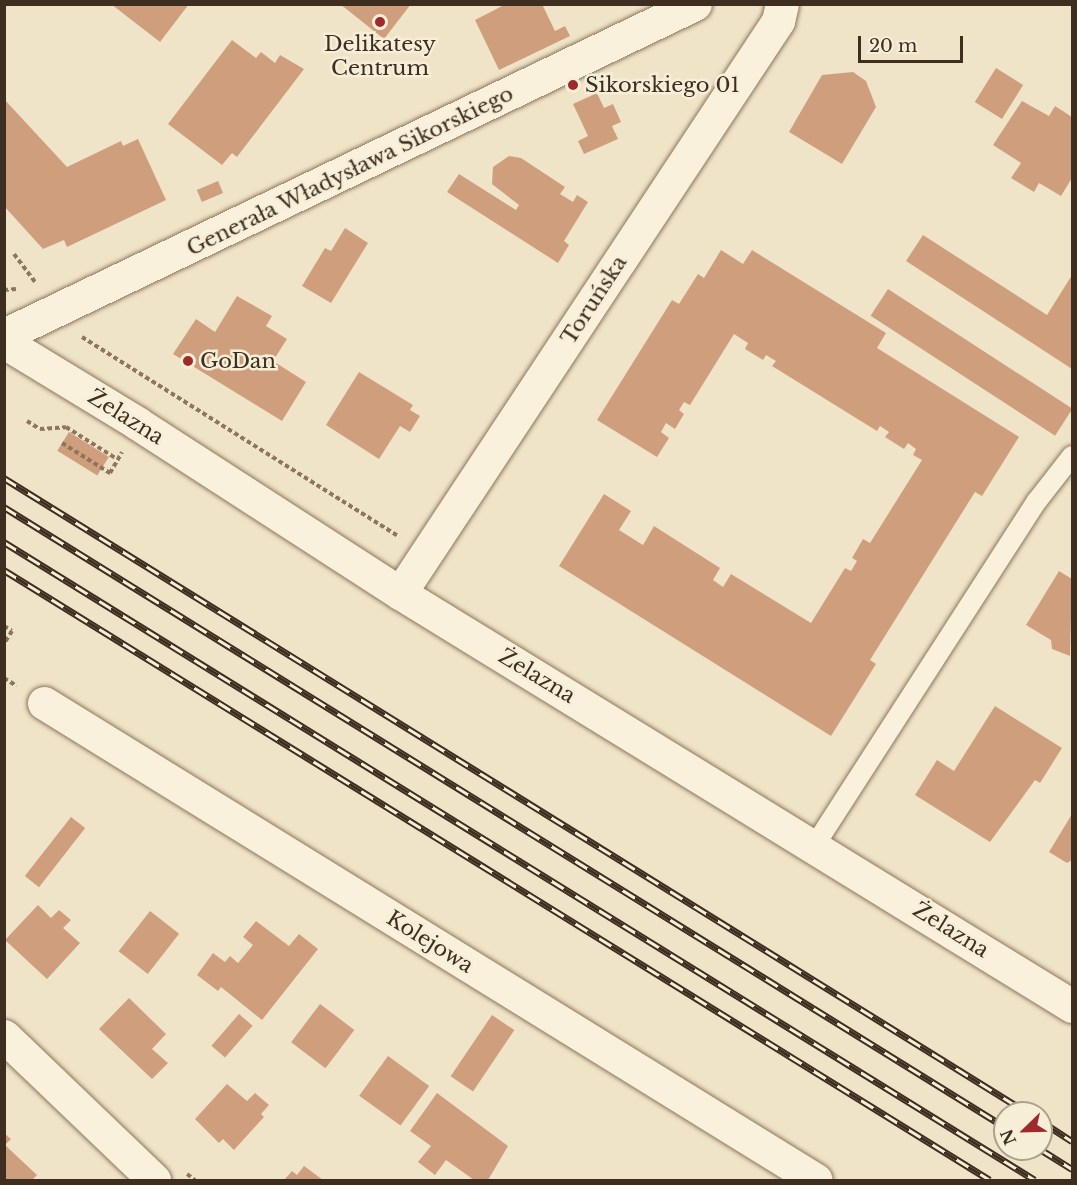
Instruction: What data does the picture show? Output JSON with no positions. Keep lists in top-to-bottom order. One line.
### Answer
{"streets":{"street":["Generała Władysława Sikorskiego","Toruńska","Żelazna","Kolejowa"]},"crossings":[["Toruńska","Żelazna"]],"places":["Delikatesy Centrum","Sikorskiego 01","GoDan"],"scale_bar":"20 m","north":"bottom left"}
